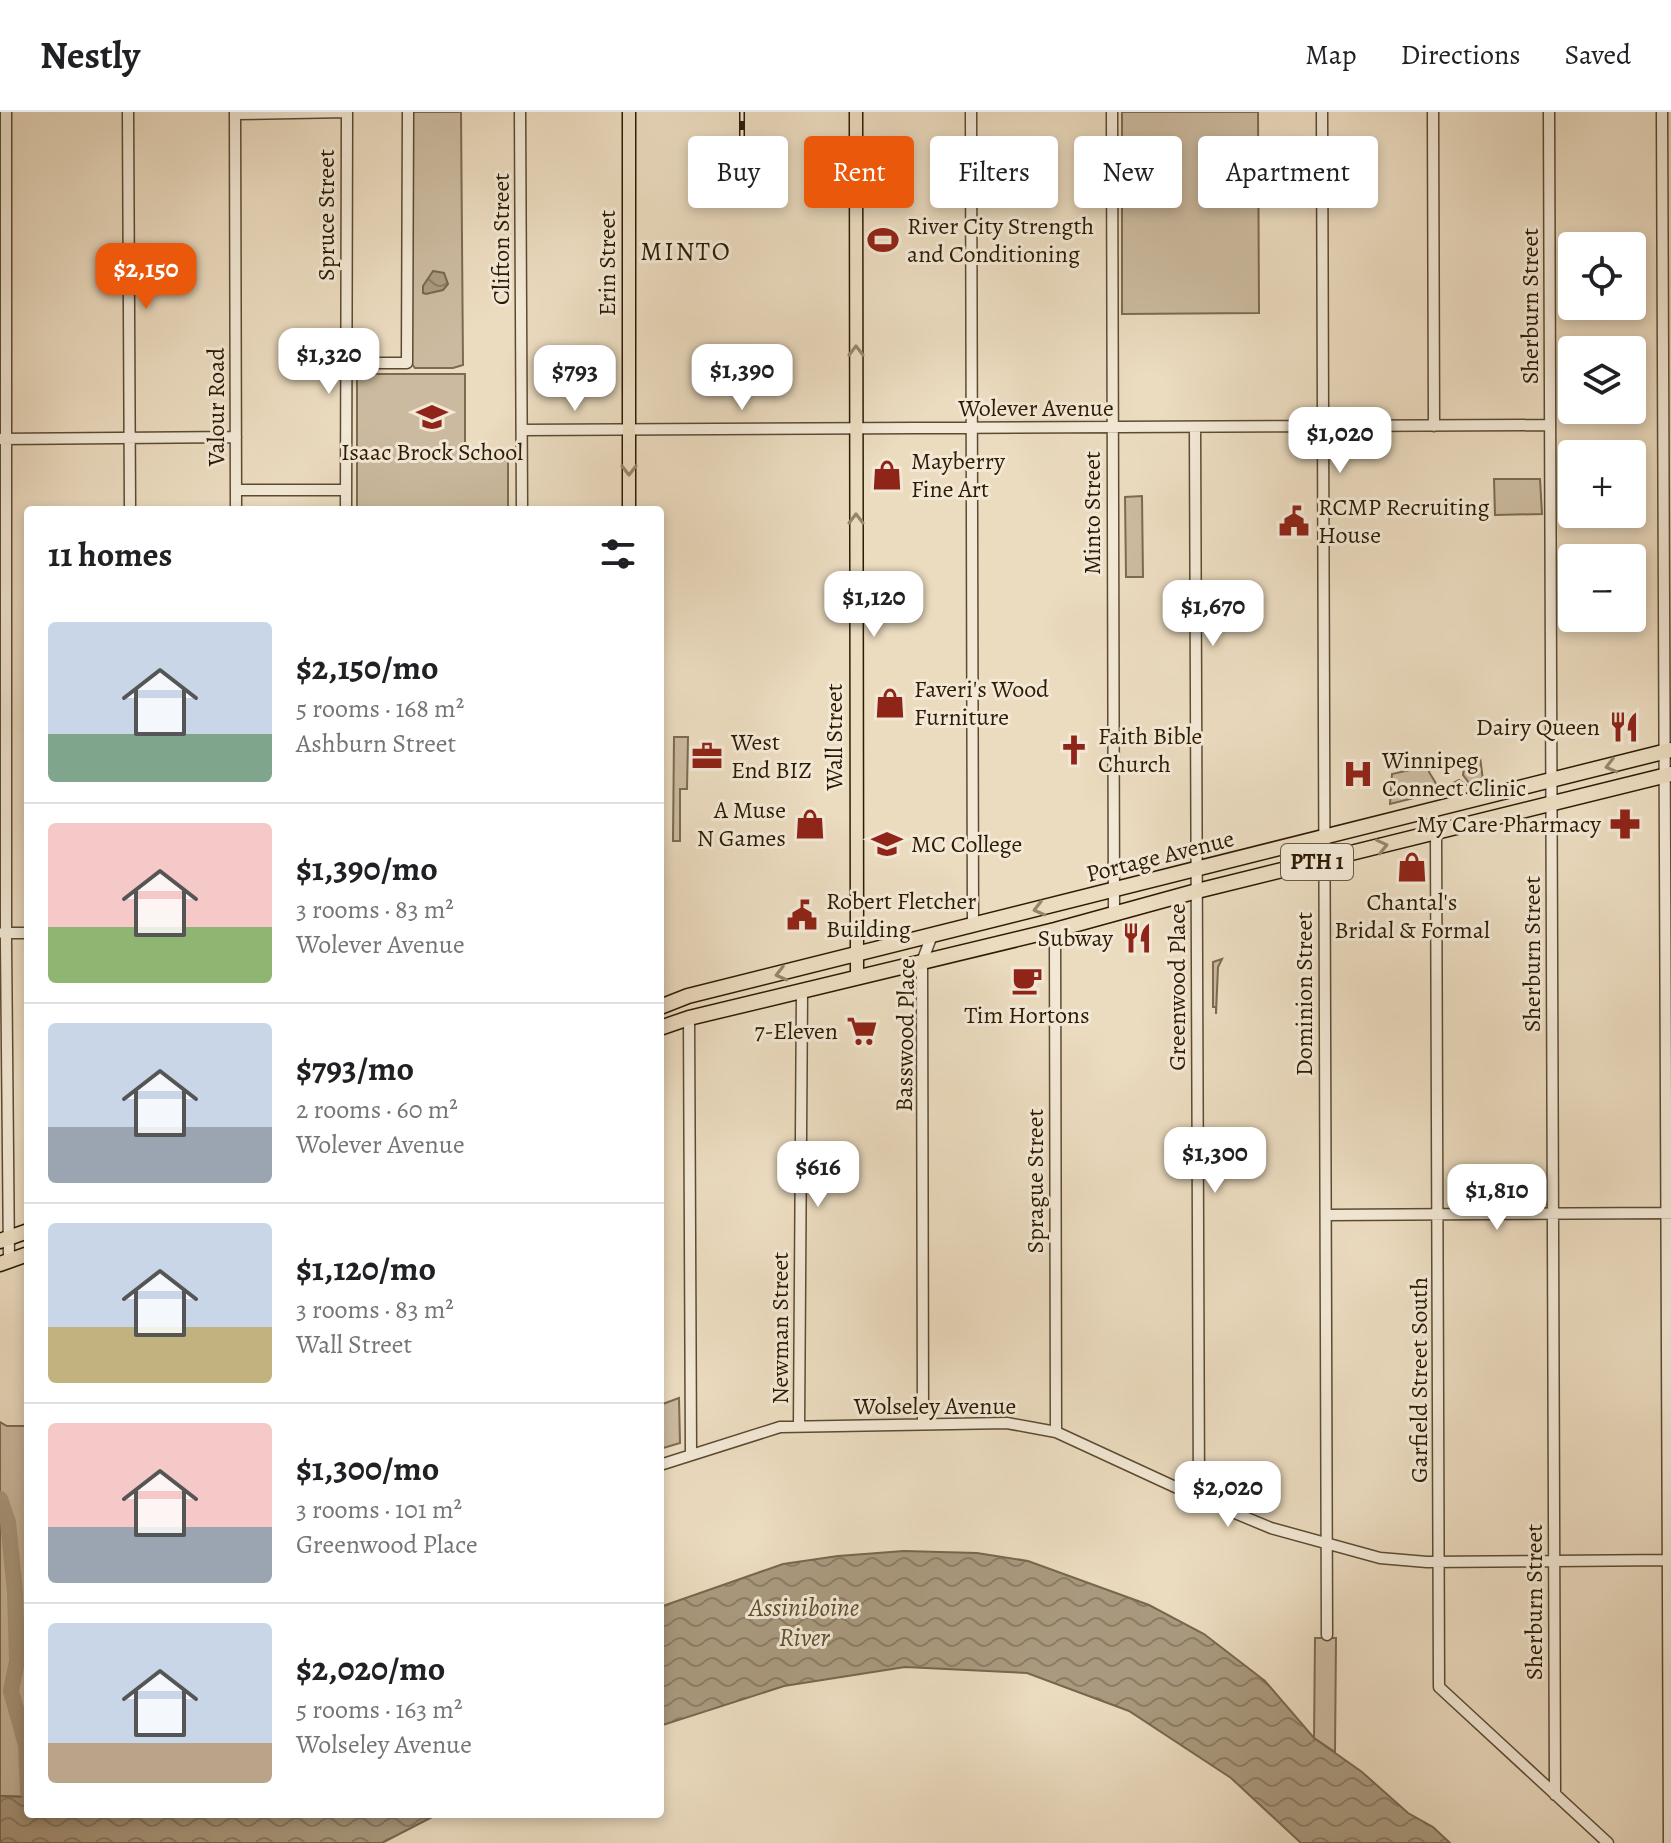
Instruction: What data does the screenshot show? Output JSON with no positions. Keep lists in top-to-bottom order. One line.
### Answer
{"streets":{"highway":["Portage Avenue","PTH 1"],"main road":["Erin Street","Wall Street"],"street":["Spruce Street","Clifton Street","Sherburn Street","Valour Road","Wolever Avenue","Minto Street","Greenwood Place","Dominion Street","Basswood Place","Sprague Street","Newman Street","Garfield Street South","Wolseley Avenue"]},"crossings":[["Clifton Street","Wolever Avenue"],["Erin Street","Wolever Avenue"],["Sherburn Street","Wolever Avenue"],["Sherburn Street","Portage Avenue"],["Sherburn Street","Garfield Street South"],["Sherburn Street","Wolseley Avenue"],["Wolever Avenue","Minto Street"],["Wolever Avenue","Wall Street"],["Wolever Avenue","Greenwood Place"],["Wolever Avenue","Dominion Street"],["Minto Street","Portage Avenue"],["Wall Street","Portage Avenue"],["Portage Avenue","Greenwood Place"],["Portage Avenue","Dominion Street"],["Portage Avenue","Basswood Place"],["Portage Avenue","Sprague Street"],["Portage Avenue","Newman Street"],["Portage Avenue","Garfield Street South"],["Greenwood Place","Wolseley Avenue"],["Dominion Street","Wolseley Avenue"],["Basswood Place","Wolseley Avenue"],["Sprague Street","Wolseley Avenue"],["Newman Street","Wolseley Avenue"],["Garfield Street South","Wolseley Avenue"]],"one_way":["Wall Street"],"districts":["MINTO"],"water":["Assiniboine River"],"places":{"sports":["River City Strength and Conditioning"],"school or university":["Isaac Brock School","MC College"],"shop":["Mayberry Fine Art","Faveri's Wood Furniture","A Muse N Games","Chantal's Bridal & Formal"],"public building":["RCMP Recruiting House","Robert Fletcher Building"],"restaurant":["Dairy Queen","Subway"],"church":["Faith Bible Church"],"office":["West End BIZ"],"hospital":["Winnipeg Connect Clinic"],"pharmacy":["My Care Pharmacy"],"cafe":["Tim Hortons"],"supermarket":["7-Eleven"]},"page":{"header":"Nestly","nav":["Map","Directions","Saved"],"chip":["Buy","Rent","Filters","New","Apartment"],"map_buttons":["+","−"],"price":["$2,150","$1,320","$1,390","$793","$1,020","$1,120","$1,670","$1,300","$616","$1,810","$2,020"],"heading":"11 homes","list":[{"name":"$2,150/mo","note":"5 rooms · 168 m² · Ashburn Street"},{"name":"$1,390/mo","note":"3 rooms · 83 m² · Wolever Avenue"},{"name":"$793/mo","note":"2 rooms · 60 m² · Wolever Avenue"},{"name":"$1,120/mo","note":"3 rooms · 83 m² · Wall Street"},{"name":"$1,300/mo","note":"3 rooms · 101 m² · Greenwood Place"},{"name":"$2,020/mo","note":"5 rooms · 163 m² · Wolseley Avenue"}]}}
